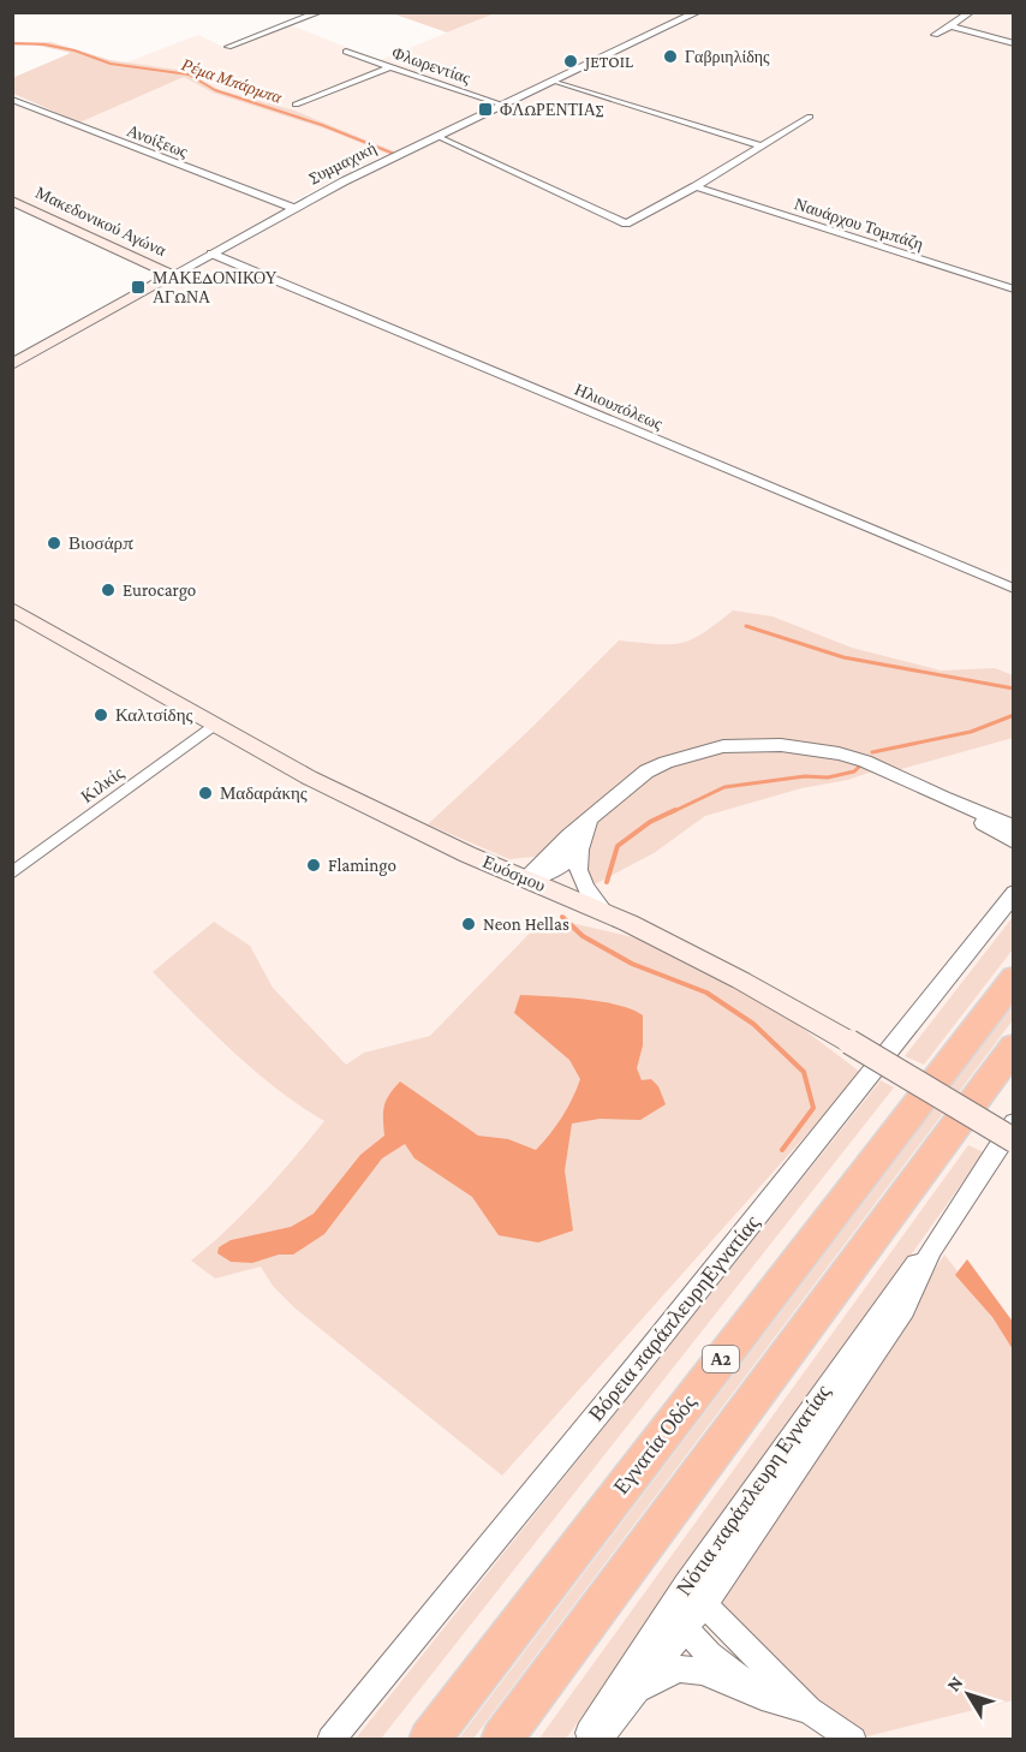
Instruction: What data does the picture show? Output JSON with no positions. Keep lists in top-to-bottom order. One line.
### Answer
{"streets":{"highway":["Α2","Εγνατία Οδός"],"main road":["Συμμαχική","Μακεδονικού Αγώνα","Ευόσμου"],"street":["Φλωρεντίας","Ανοίξεως","Ναυάρχου Τομπάζη","Ηλιουπόλεως","Κιλκίς","Βόρεια παράπλευρηΕγνατίας","Νότια παράπλευρη Εγνατίας"]},"crossings":[["Φλωρεντίας","Συμμαχική"],["Ανοίξεως","Συμμαχική"],["Συμμαχική","Μακεδονικού Αγώνα"],["Συμμαχική","Ηλιουπόλεως"],["Κιλκίς","Ευόσμου"]],"water":["Ρέμα Μπάρμπα"],"places":{"other":["Γαβριηλίδης","JETOIL","Βιοσάρπ","Eurocargo","Καλτσίδης","Μαδαράκης","Flamingo","Neon Hellas"],"transit":["ΦΛΩΡΕΝΤΙΑΣ","ΜΑΚΕΔΟΝΙΚΟΥ ΑΓΩΝΑ"]},"north":"top left"}
